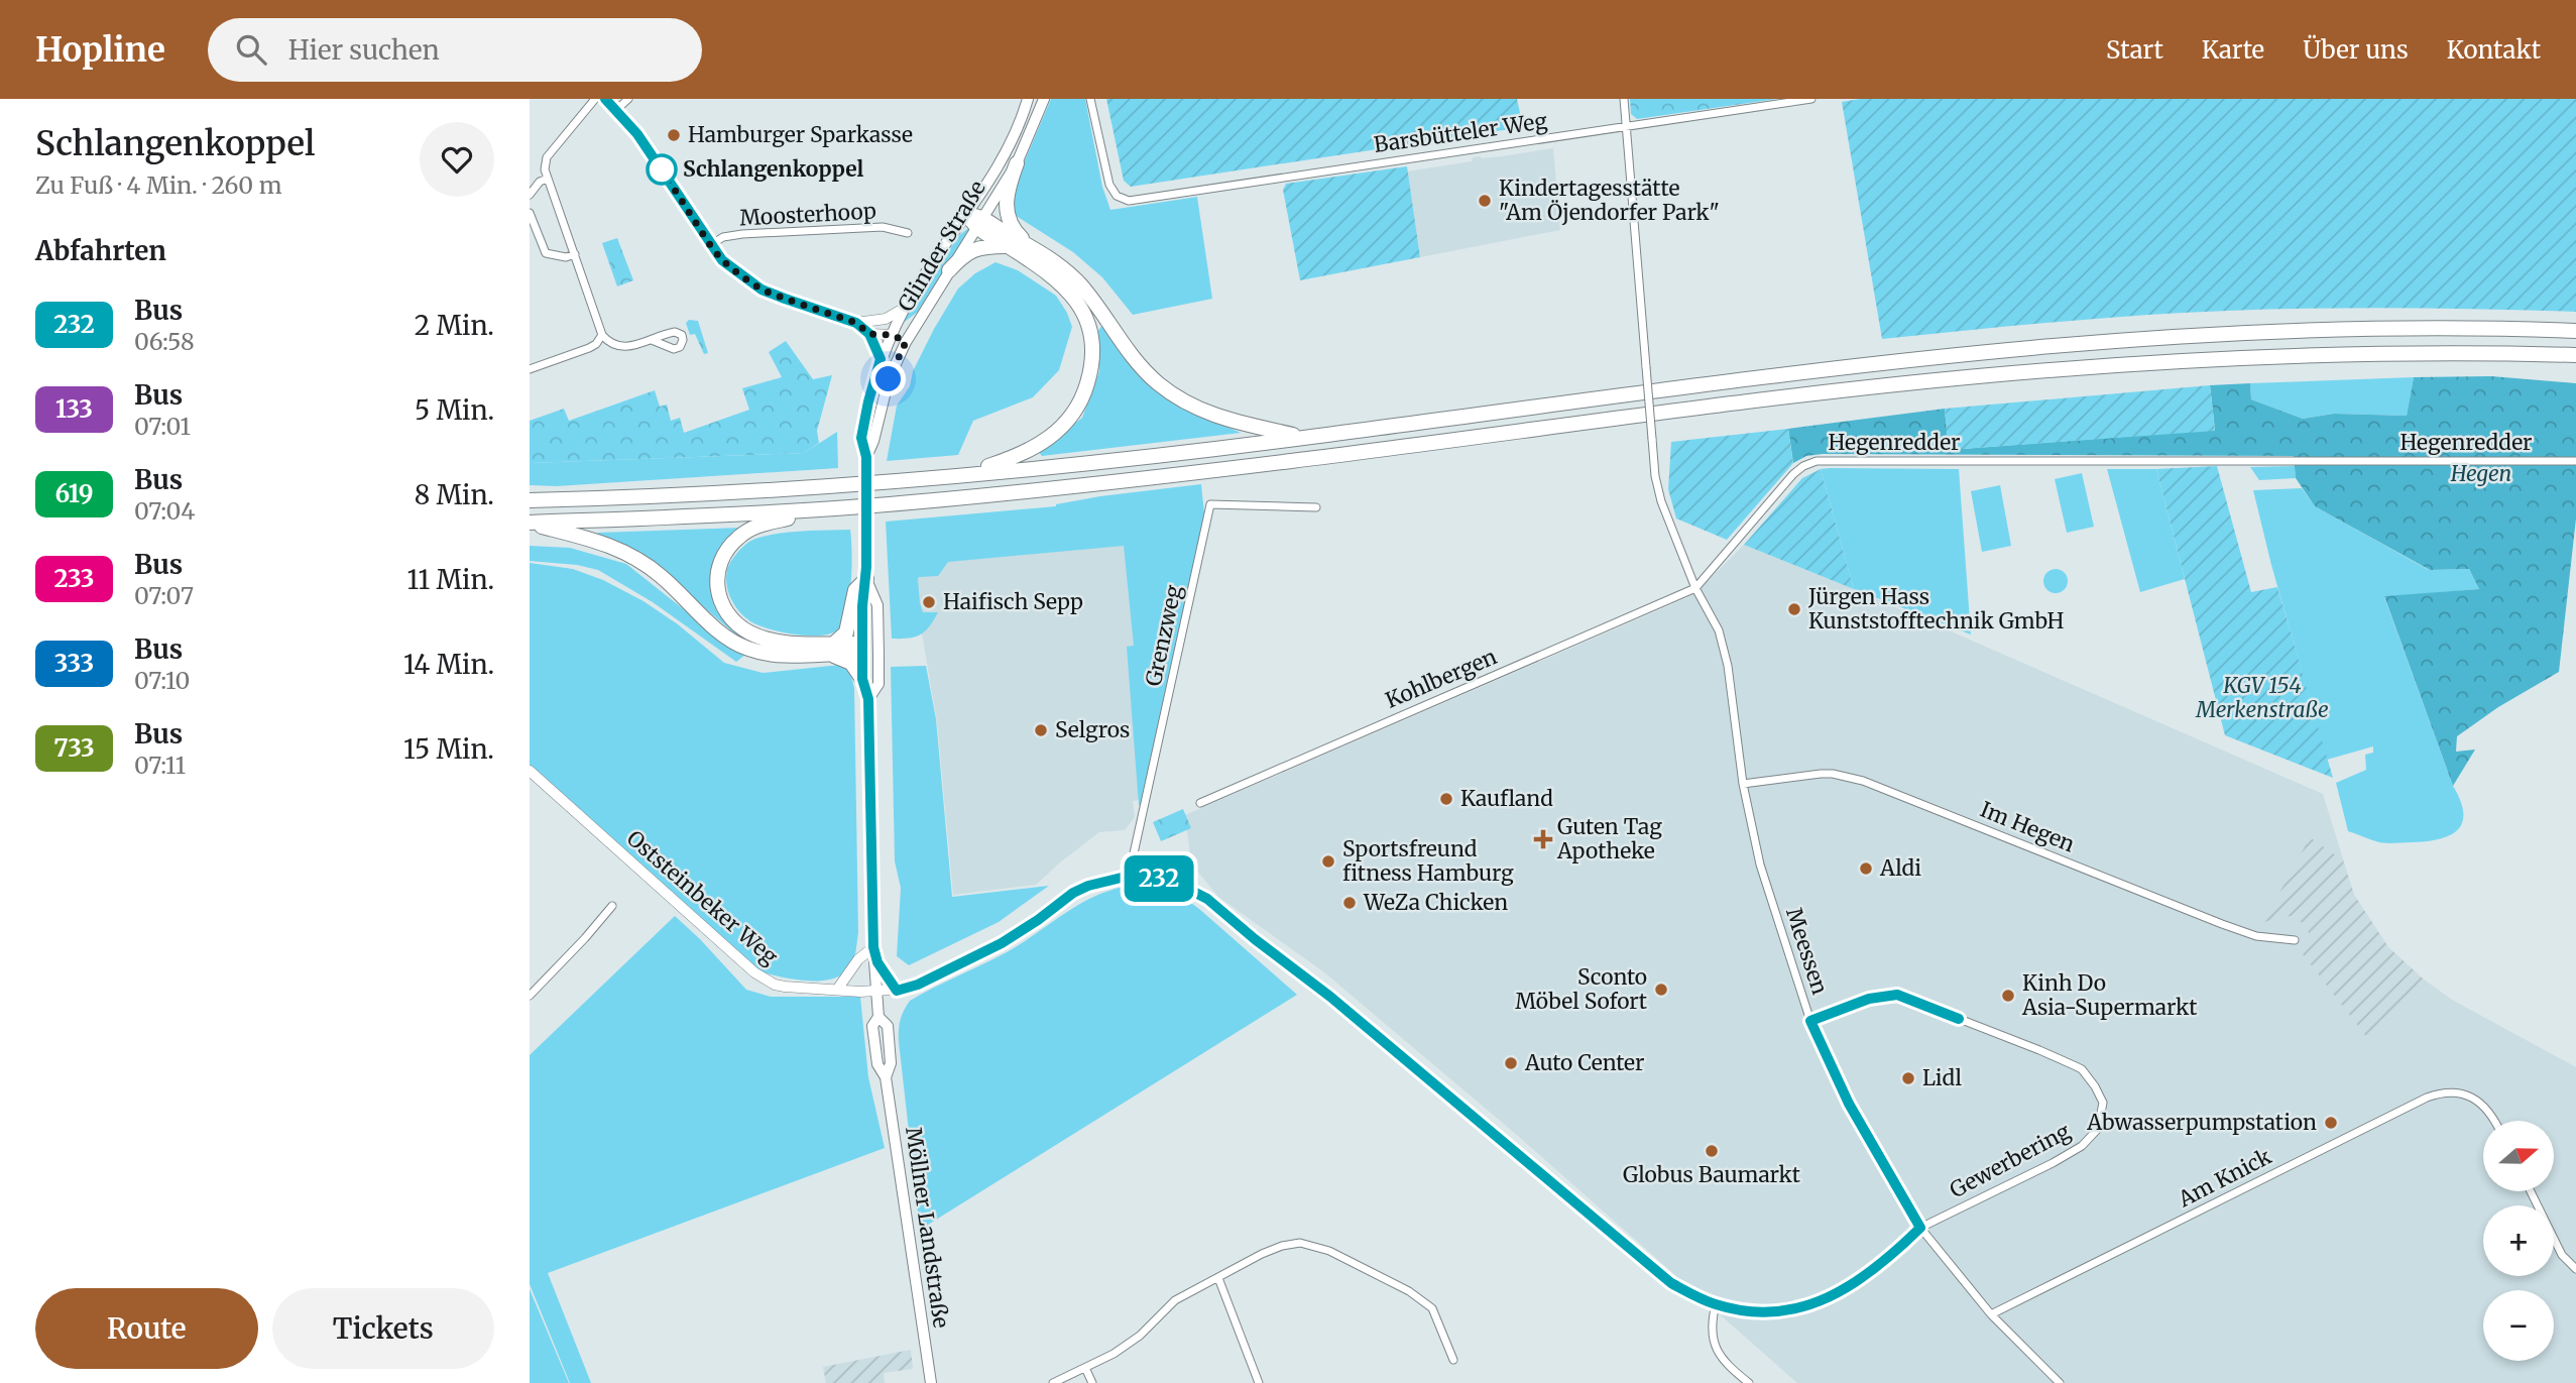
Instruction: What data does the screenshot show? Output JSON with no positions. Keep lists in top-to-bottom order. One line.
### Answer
{"streets":{"main road":["Glinder Straße","Möllner Landstraße"],"street":["Barsbütteler Weg","Moosterhoop","Hegenredder","Grenzweg","Kohlbergen","Im Hegen","Oststeinbeker Weg","Meessen","Gewerbering","Am Knick"]},"crossings":[["Glinder Straße","Oststeinbeker Weg"],["Glinder Straße","Möllner Landstraße"],["Hegenredder","Kohlbergen"],["Hegenredder","Meessen"],["Grenzweg","Oststeinbeker Weg"],["Kohlbergen","Meessen"],["Im Hegen","Meessen"],["Oststeinbeker Weg","Meessen"],["Oststeinbeker Weg","Gewerbering"],["Oststeinbeker Weg","Möllner Landstraße"],["Meessen","Gewerbering"],["Meessen","Am Knick"]],"parks":["Hegen","KGV 154 Merkenstraße"],"places":{"other":["Hamburger Sparkasse","Schlangenkoppel","Kindertagesstätte \"Am Öjendorfer Park\"","Haifisch Sepp","Jürgen Hass Kunststofftechnik GmbH","Selgros","Kaufland","Sportsfreund fitness Hamburg","Aldi","WeZa Chicken","Sconto Möbel Sofort","Kinh Do Asia-Supermarkt","Auto Center","Lidl","Abwasserpumpstation","Globus Baumarkt"],"health":["Guten Tag Apotheke"]},"lines":["bus line 232"],"north":"right","page":{"header":"Hopline","search":"Hier suchen","nav":["Start","Karte","Über uns","Kontakt"],"heading":[["Schlangenkoppel","Zu Fuß · 4 Min. · 260 m"],"Abfahrten"],"on_map":"232","list":[{"mark":"232","name":"Bus","note":"06:58","value":"2 Min."},{"mark":"133","name":"Bus","note":"07:01","value":"5 Min."},{"mark":"619","name":"Bus","note":"07:04","value":"8 Min."},{"mark":"233","name":"Bus","note":"07:07","value":"11 Min."},{"mark":"333","name":"Bus","note":"07:10","value":"14 Min."},{"mark":"733","name":"Bus","note":"07:11","value":"15 Min."}],"map_buttons":["+","−"],"buttons":["Route","Tickets"]}}
